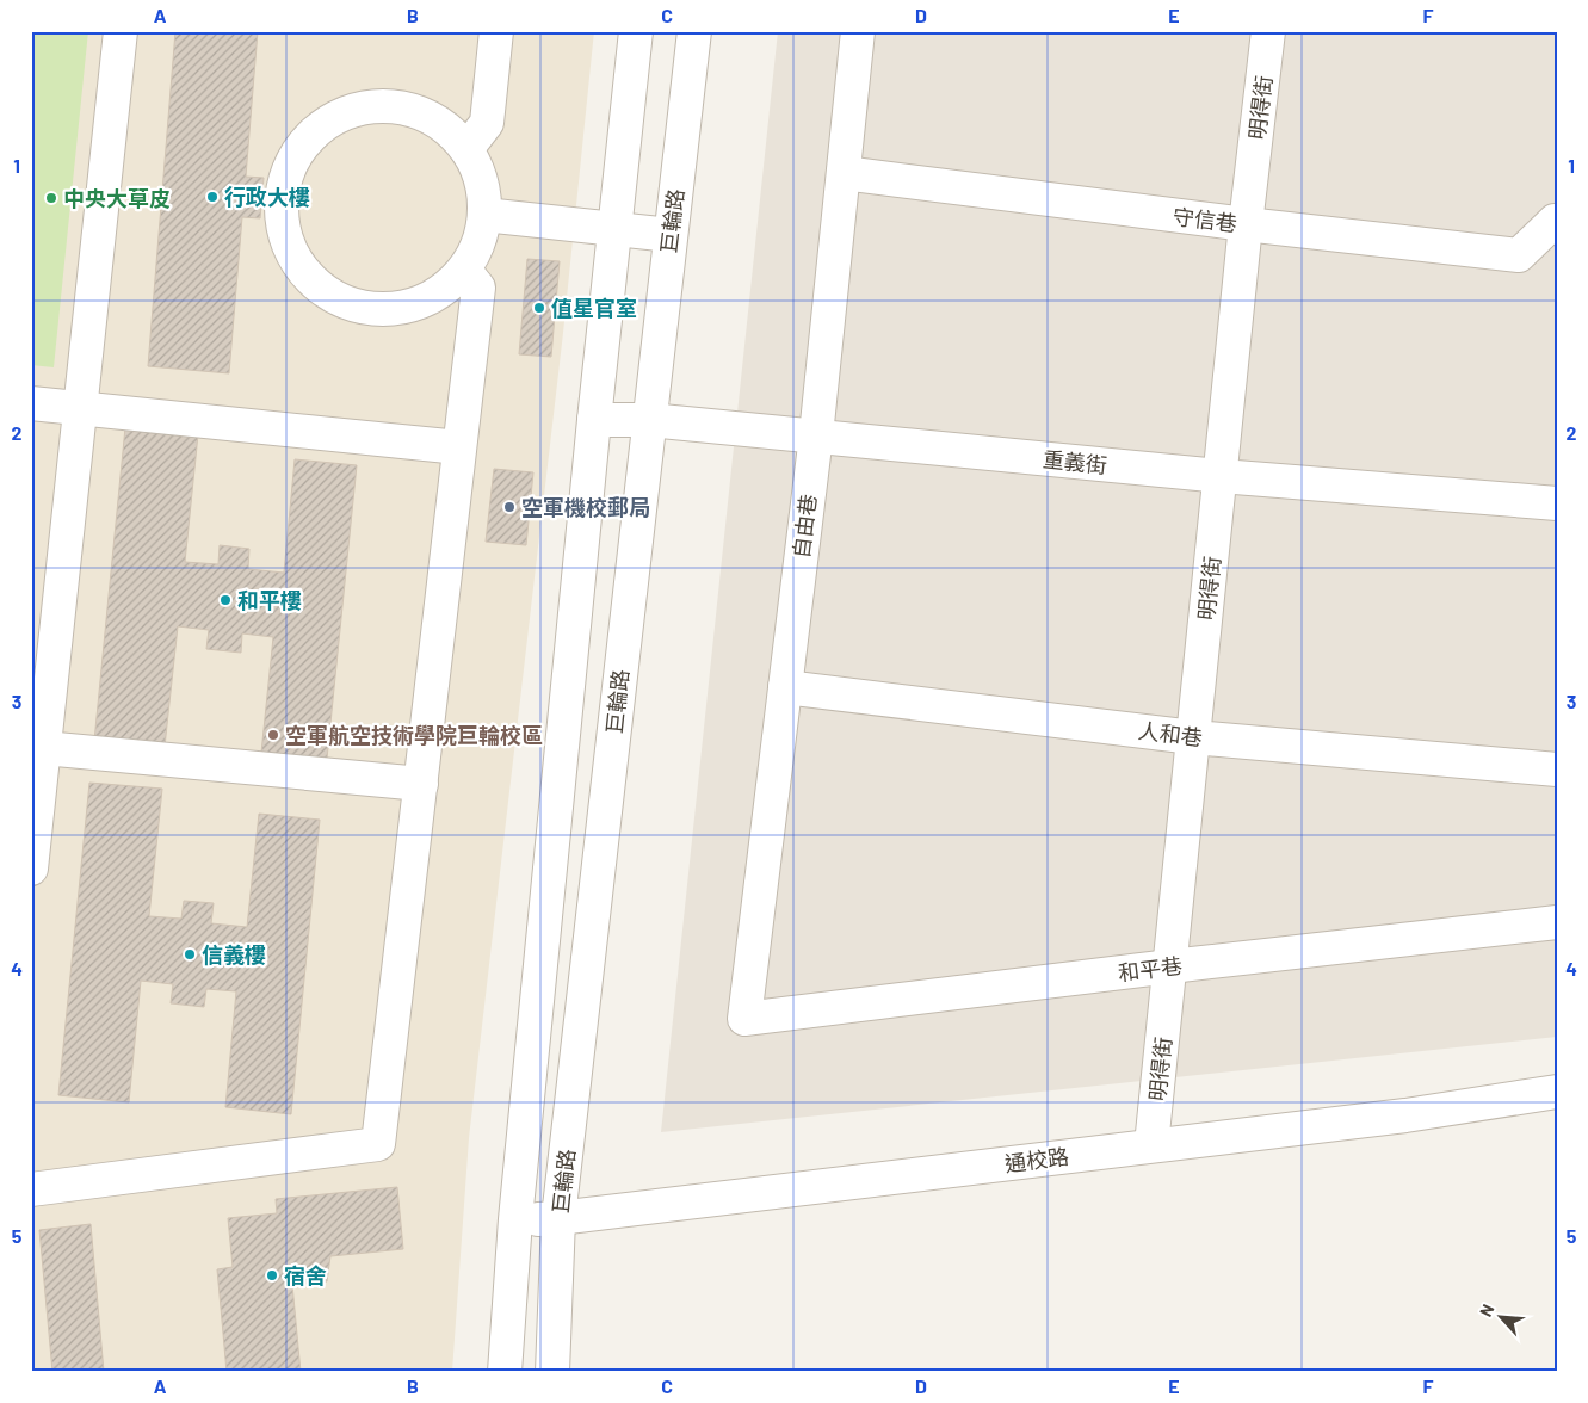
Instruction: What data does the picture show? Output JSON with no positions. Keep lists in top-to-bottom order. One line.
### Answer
{"streets":{"street":["明得街","守信巷","巨輪路","重義街","自由巷","人和巷","和平巷","通校路"]},"crossings":[["明得街","守信巷"],["明得街","重義街"],["明得街","人和巷"],["明得街","和平巷"],["明得街","通校路"],["守信巷","自由巷"],["巨輪路","重義街"],["巨輪路","通校路"],["重義街","自由巷"],["自由巷","人和巷"],["自由巷","和平巷"]],"places":["行政大樓","中央大草皮","值星官室","空軍機校郵局","和平樓","空軍航空技術學院巨輪校區","信義樓","宿舍"],"north":"top left","grid":{"columns":["A","B","C","D","E","F"],"rows":["1","2","3","4","5"]}}
